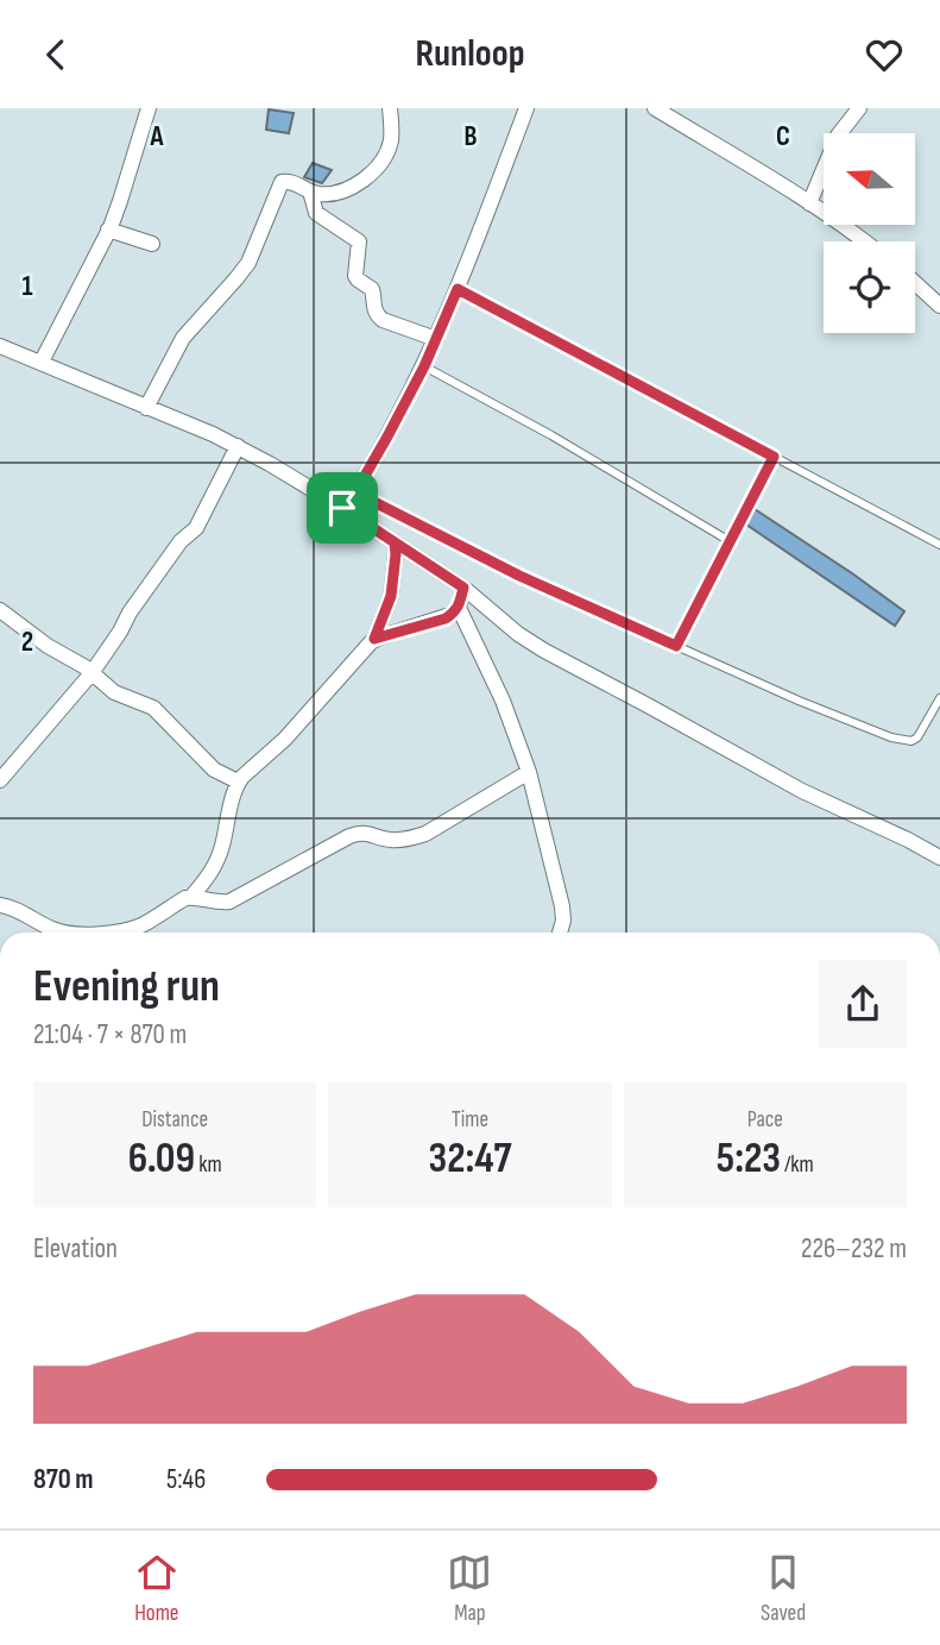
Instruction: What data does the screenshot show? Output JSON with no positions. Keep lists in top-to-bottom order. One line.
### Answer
{"north":"left","page":{"header":"Runloop","heading":["Evening run","21:04 · 7 × 870 m"],"stats":[["Distance","6.09 km"],["Time","32:47"],["Pace","5:23 /km"]],"chart":["Elevation","226–232 m"],"list":[{"name":"870 m","note":"5:46"}],"tabs":["Home","Map","Saved"]},"grid":{"columns":["A","B","C"],"rows":["1","2"]}}
